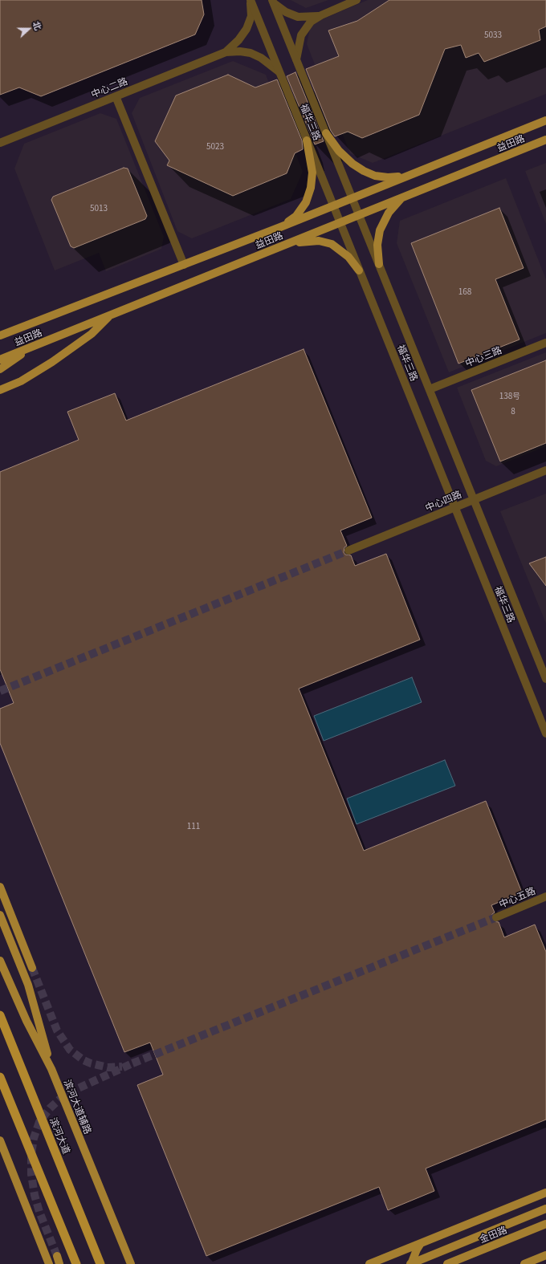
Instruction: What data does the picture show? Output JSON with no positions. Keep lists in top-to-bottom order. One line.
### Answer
{"streets":{"highway":["滨河大道"],"main road":["益田路","滨河大道辅路","金田路"],"street":["中心二路","福华三路","中心三路","中心四路","中心五路"]},"crossings":[["中心二路","福华三路"],["福华三路","益田路"],["福华三路","中心三路"],["福华三路","中心四路"]],"house_numbers":["5033","5023","5013","168","138号","8","111"],"north":"right"}
